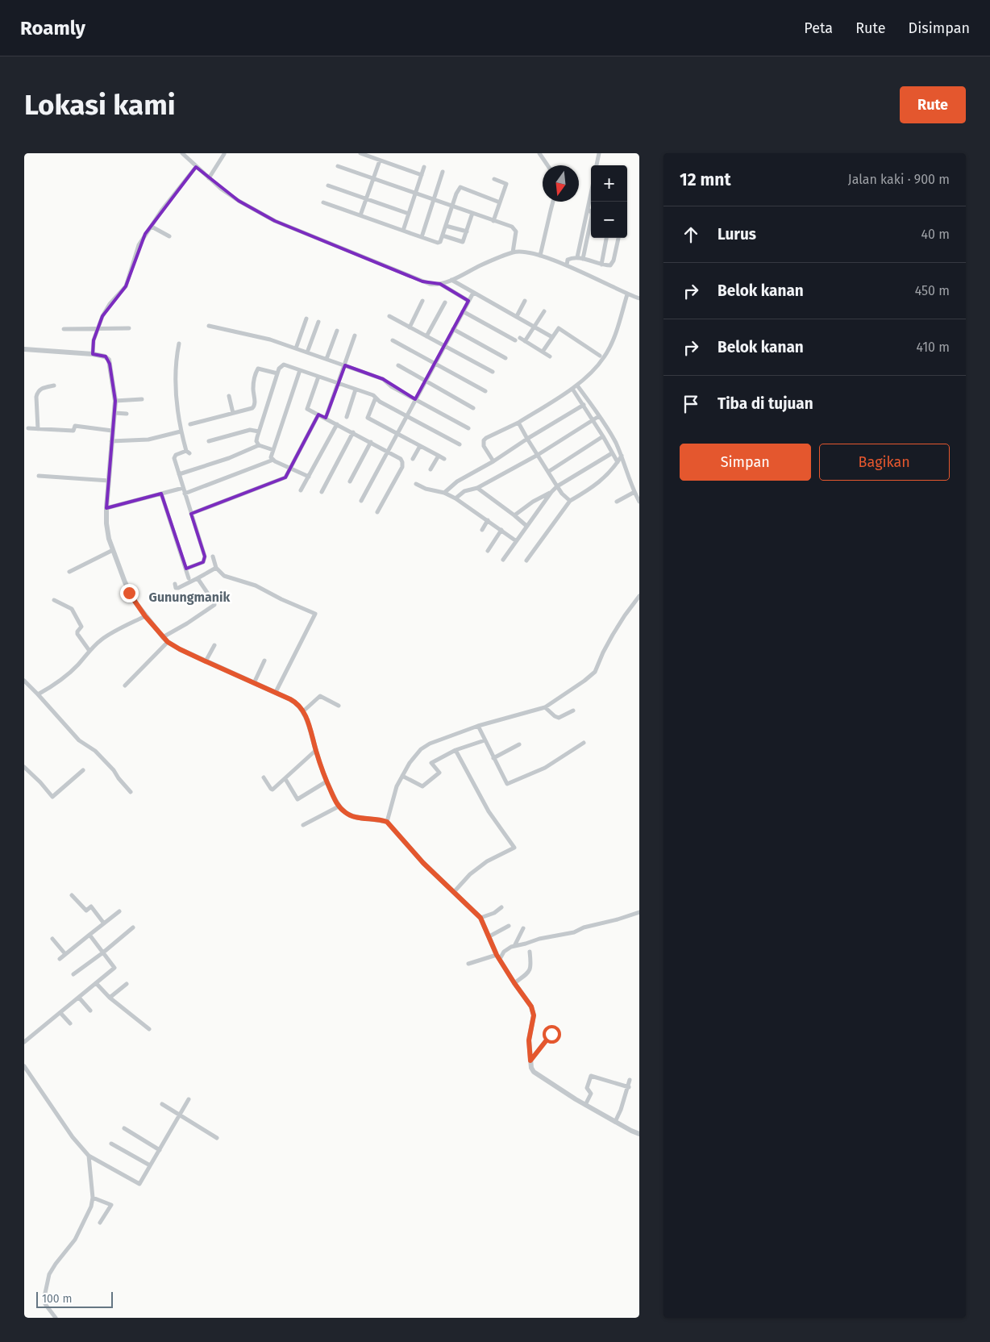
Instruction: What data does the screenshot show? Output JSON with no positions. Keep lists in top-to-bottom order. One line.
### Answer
{"districts":["Gunungmanik"],"scale_bar":"100 m","north":"bottom","page":{"header":"Roamly","nav":["Peta","Rute","Disimpan"],"buttons":["Rute",["Simpan","Bagikan"]],"title":"Lokasi kami","heading":["12 mnt","Jalan kaki · 900 m"],"map_buttons":["+","−"],"list":[["Lurus","40 m"],["Belok kanan","450 m"],["Belok kanan","410 m"],"Tiba di tujuan"],"scale":"100 m"}}
